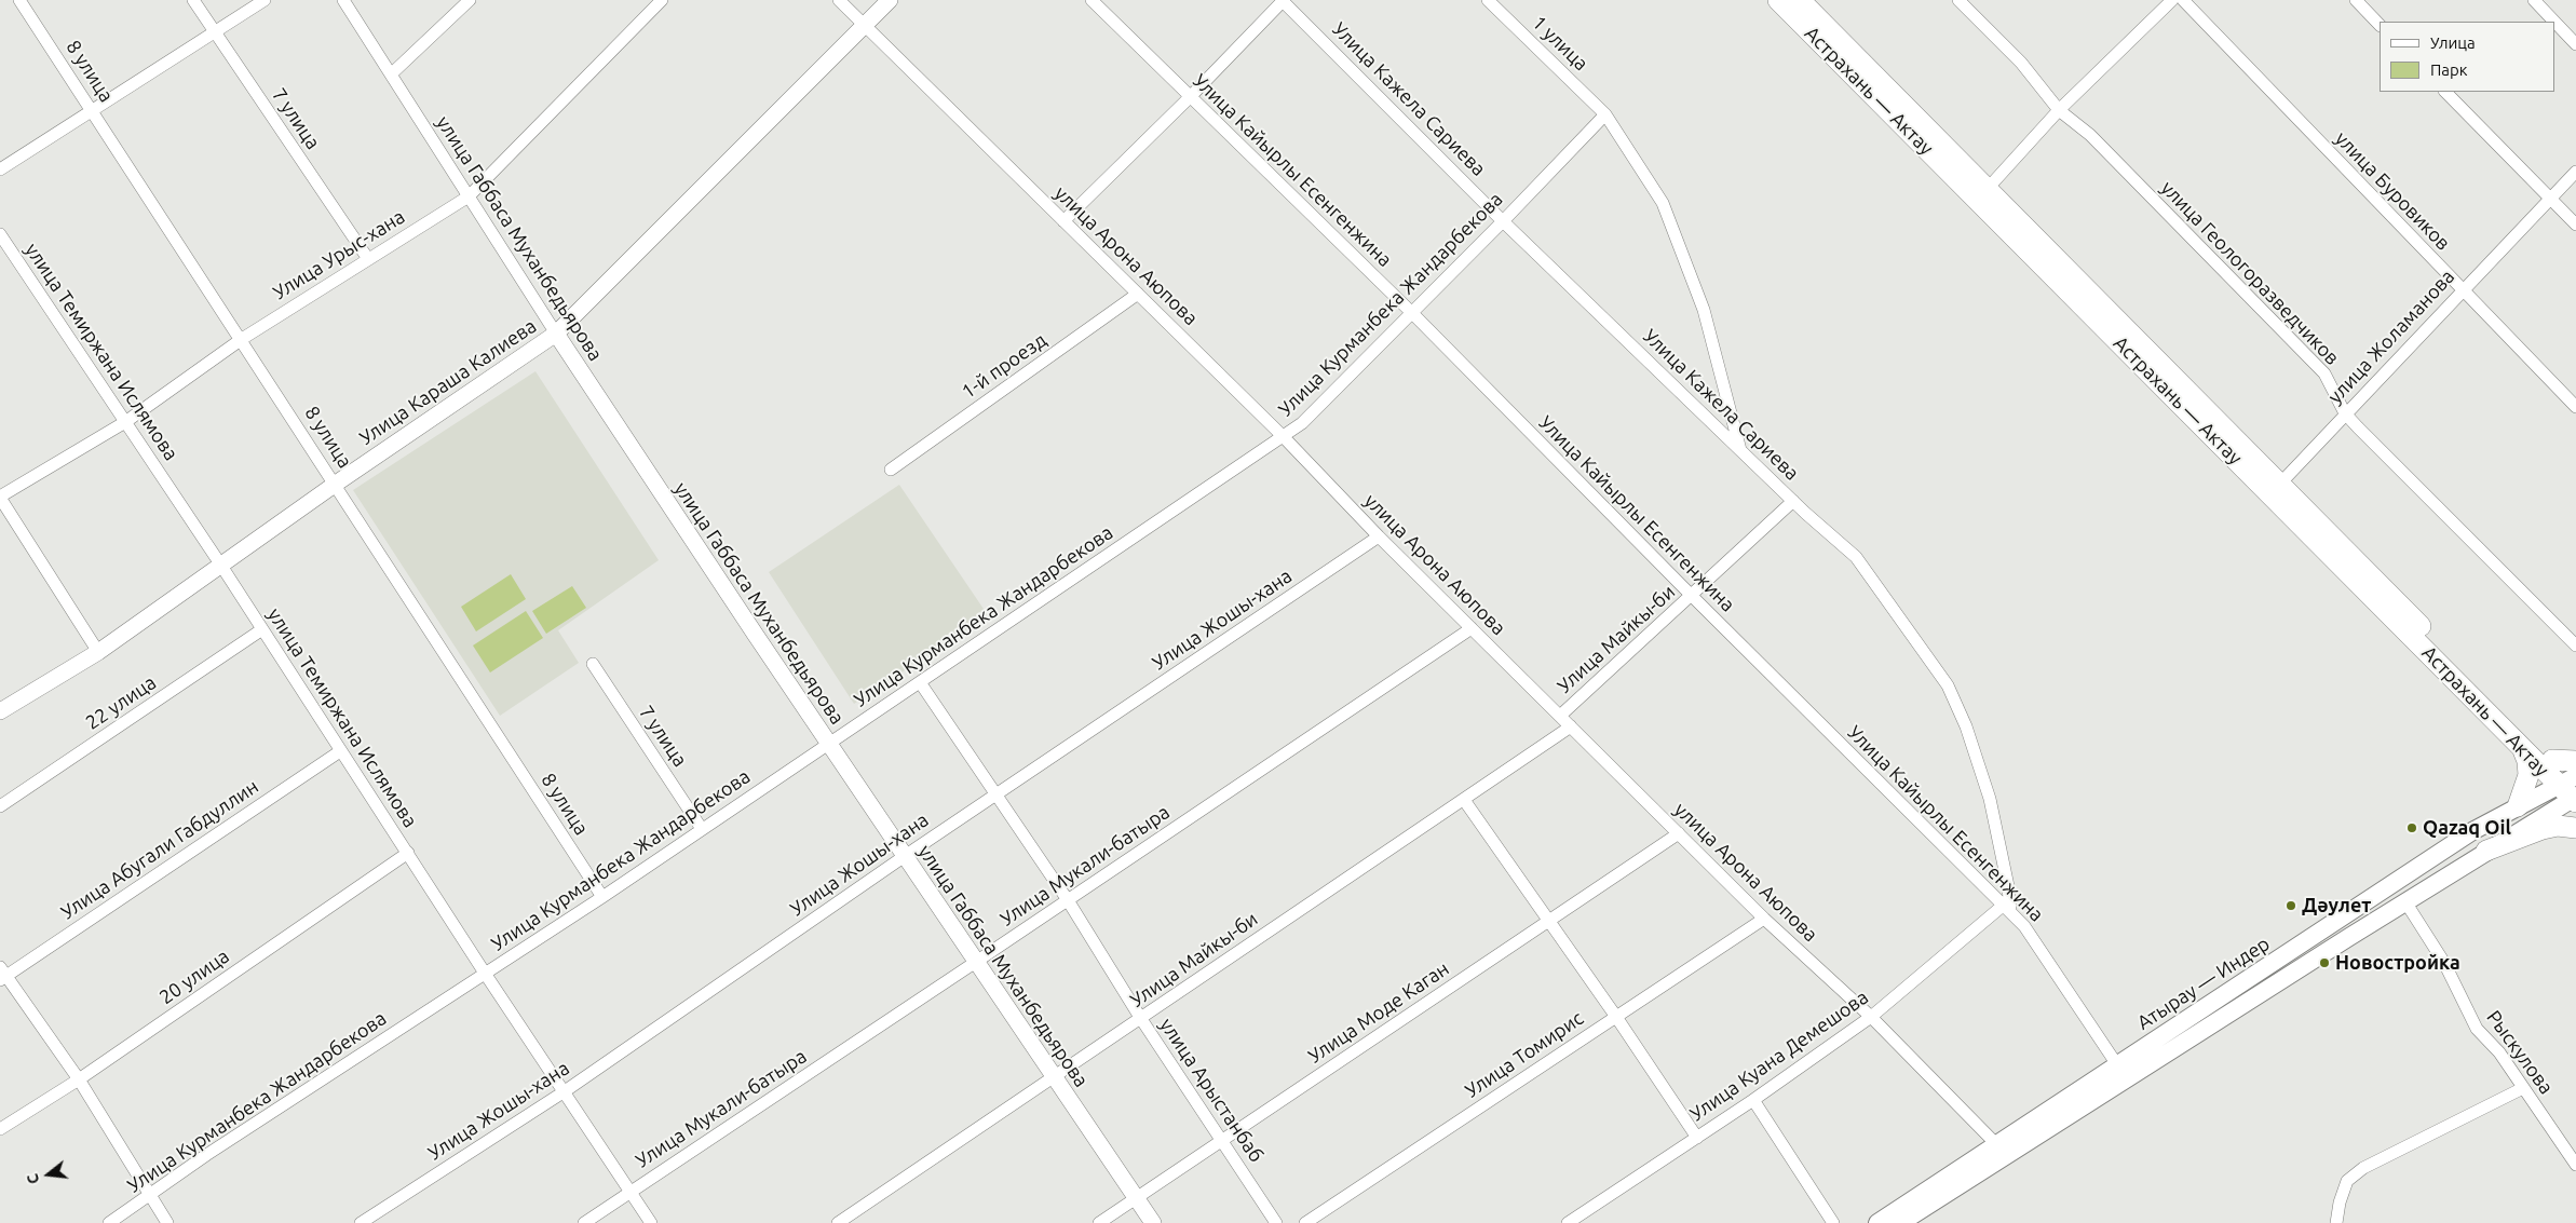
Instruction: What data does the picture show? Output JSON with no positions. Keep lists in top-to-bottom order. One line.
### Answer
{"streets":{"highway":["Астрахань — Актау"],"main road":["Атырау — Индер"],"street":["1 улица","8 улица","Улица Кажела Сариева","7 улица","Улица Кайырлы Есенгенжина","улица Буровиков","улица Габбаса Муханбедьярова","Улица Урыс-хана","улица Арона Аюпова","улица Геологоразведчиков","Улица Курманбека Жандарбекова","улица Жоламанова","улица Темиржана Ислямова","1-й проезд","Улица Караша Калиева","Улица Жошы-хана","Улица Майкы-би","22 улица","Улица Абугали Габдуллин","Улица Мукали-батыра","20 улица","Улица Моде Каган","Рыскулова","Улица Томирис","Улица Куана Демешова","улица Арыстанбаб"]},"crossings":[["1 улица","Улица Кажела Сариева"],["1 улица","Улица Курманбека Жандарбекова"],["8 улица","Улица Урыс-хана"],["8 улица","Улица Курманбека Жандарбекова"],["8 улица","Улица Караша Калиева"],["Астрахань — Актау","улица Жоламанова"],["Астрахань — Актау","Атырау — Индер"],["Улица Кажела Сариева","Улица Кайырлы Есенгенжина"],["Улица Кажела Сариева","Улица Курманбека Жандарбекова"],["Улица Кажела Сариева","Улица Майкы-би"],["Улица Кажела Сариева","Улица Куана Демешова"],["7 улица","Улица Урыс-хана"],["7 улица","Улица Курманбека Жандарбекова"],["Улица Кайырлы Есенгенжина","Улица Курманбека Жандарбекова"],["Улица Кайырлы Есенгенжина","Улица Майкы-би"],["Улица Кайырлы Есенгенжина","Атырау — Индер"],["Улица Кайырлы Есенгенжина","Улица Куана Демешова"],["улица Буровиков","улица Жоламанова"],["улица Габбаса Муханбедьярова","Улица Урыс-хана"],["улица Габбаса Муханбедьярова","Улица Курманбека Жандарбекова"],["улица Габбаса Муханбедьярова","Улица Караша Калиева"],["улица Габбаса Муханбедьярова","Улица Жошы-хана"],["улица Габбаса Муханбедьярова","Улица Майкы-би"],["улица Габбаса Муханбедьярова","Улица Мукали-батыра"],["улица Габбаса Муханбедьярова","Улица Моде Каган"],["Улица Урыс-хана","улица Темиржана Ислямова"],["улица Арона Аюпова","Улица Курманбека Жандарбекова"],["улица Арона Аюпова","1-й проезд"],["улица Арона Аюпова","Улица Караша Калиева"],["улица Арона Аюпова","Улица Жошы-хана"],["улица Арона Аюпова","Улица Майкы-би"],["улица Арона Аюпова","Улица Мукали-батыра"],["улица Арона Аюпова","Атырау — Индер"],["улица Арона Аюпова","Улица Моде Каган"],["улица Арона Аюпова","Улица Томирис"],["улица Арона Аюпова","Улица Куана Демешова"],["улица Геологоразведчиков","улица Жоламанова"],["Улица Курманбека Жандарбекова","улица Темиржана Ислямова"],["Улица Курманбека Жандарбекова","улица Арыстанбаб"],["улица Темиржана Ислямова","Улица Караша Калиева"],["улица Темиржана Ислямова","Улица Жошы-хана"],["улица Темиржана Ислямова","22 улица"],["улица Темиржана Ислямова","Улица Абугали Габдуллин"],["улица Темиржана Ислямова","Улица Мукали-батыра"],["улица Темиржана Ислямова","20 улица"],["Улица Жошы-хана","улица Арыстанбаб"],["Улица Майкы-би","улица Арыстанбаб"],["Улица Мукали-батыра","улица Арыстанбаб"],["Атырау — Индер","Рыскулова"],["Улица Моде Каган","улица Арыстанбаб"]],"places":["Qazaq Oil","Дәулет","Новостройка"],"legend":["Улица","Парк"],"north":"left"}
